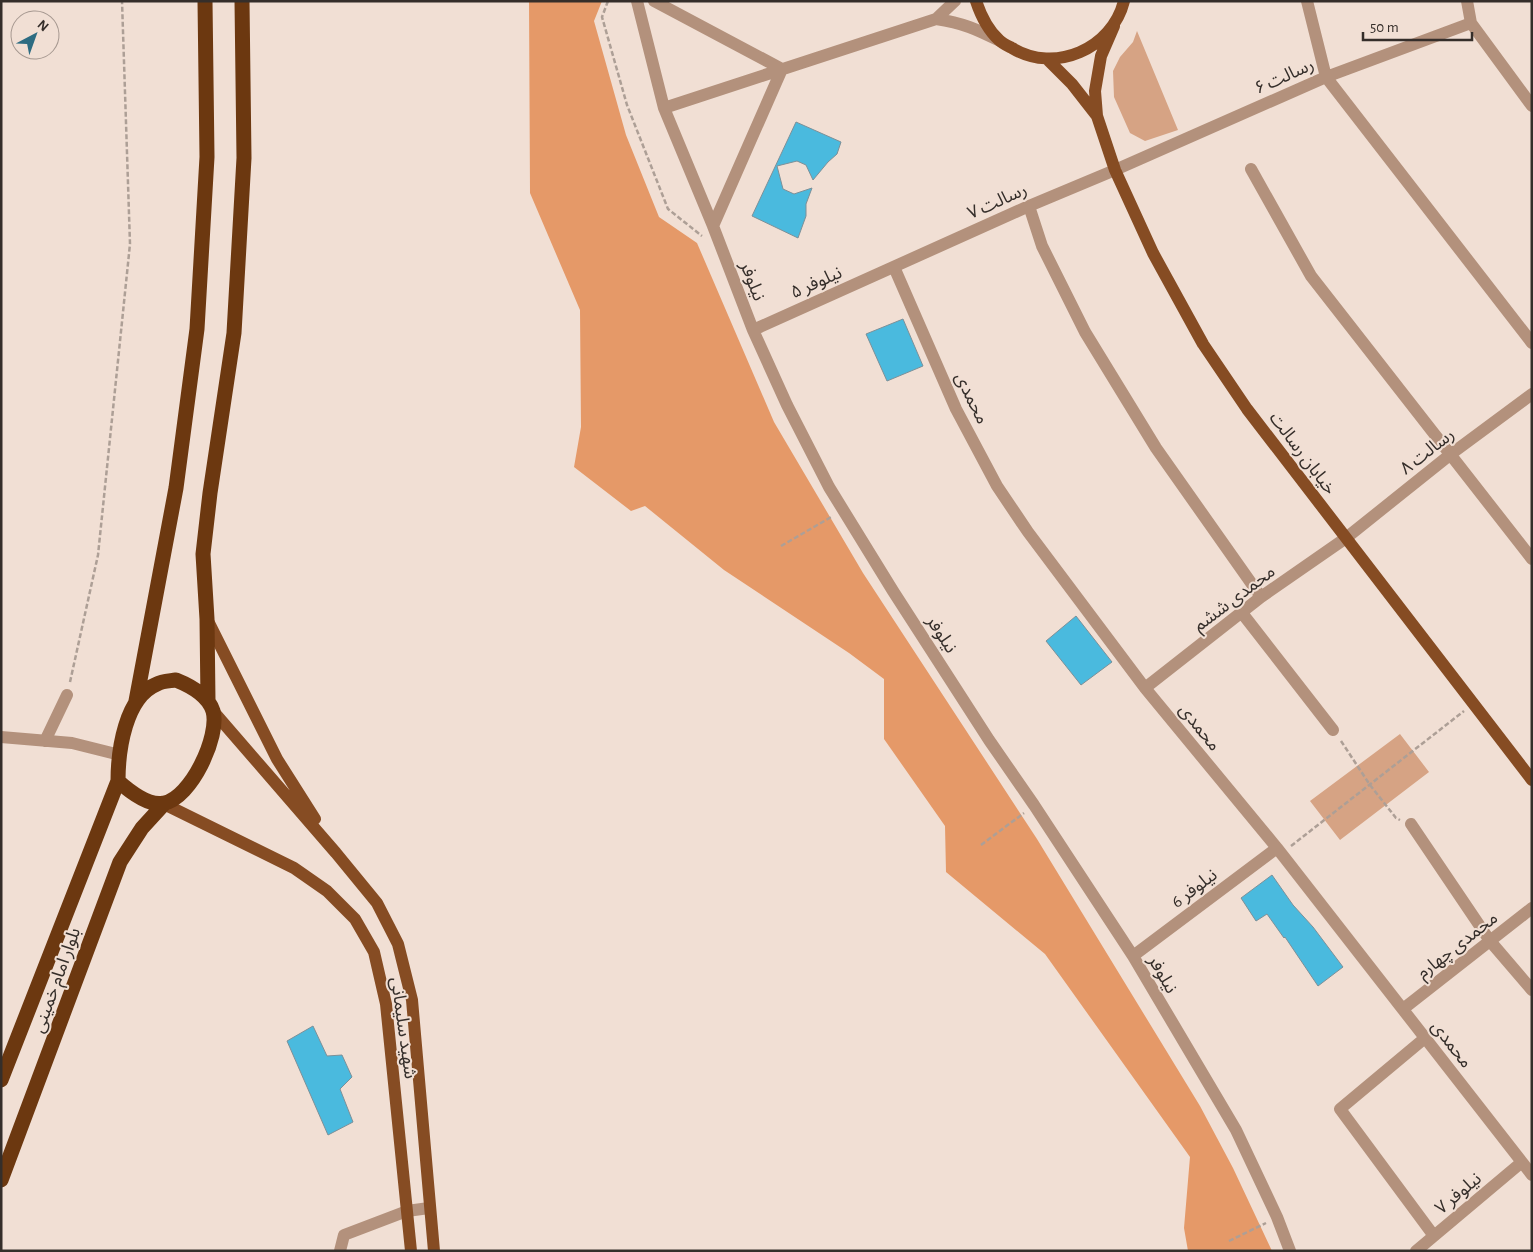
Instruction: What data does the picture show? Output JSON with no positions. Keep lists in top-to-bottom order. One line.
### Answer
{"streets":{"highway":["بلوار امام خمینی"],"main road":["خیابان رسالت","شهید سلیمانی"],"street":["رسالت ۶","رسالت ۷","نیلوفر","نیلوفر ۵","محمدی","۸ رسالت","محمدی ششم","نیلوفر 6","محمدی چهارم","نیلوفر ۷"]},"crossings":[["رسالت ۶","رسالت ۷"],["رسالت ۶","خیابان رسالت"],["رسالت ۷","نیلوفر ۵"],["رسالت ۷","محمدی"],["رسالت ۷","خیابان رسالت"],["نیلوفر","نیلوفر ۵"],["نیلوفر","نیلوفر 6"],["نیلوفر ۵","محمدی"],["محمدی","محمدی ششم"],["محمدی","نیلوفر 6"],["محمدی","محمدی چهارم"],["محمدی","نیلوفر ۷"],["۸ رسالت","خیابان رسالت"],["۸ رسالت","محمدی ششم"],["خیابان رسالت","محمدی ششم"],["بلوار امام خمینی","شهید سلیمانی"]],"scale_bar":"50 m","north":"top right"}
